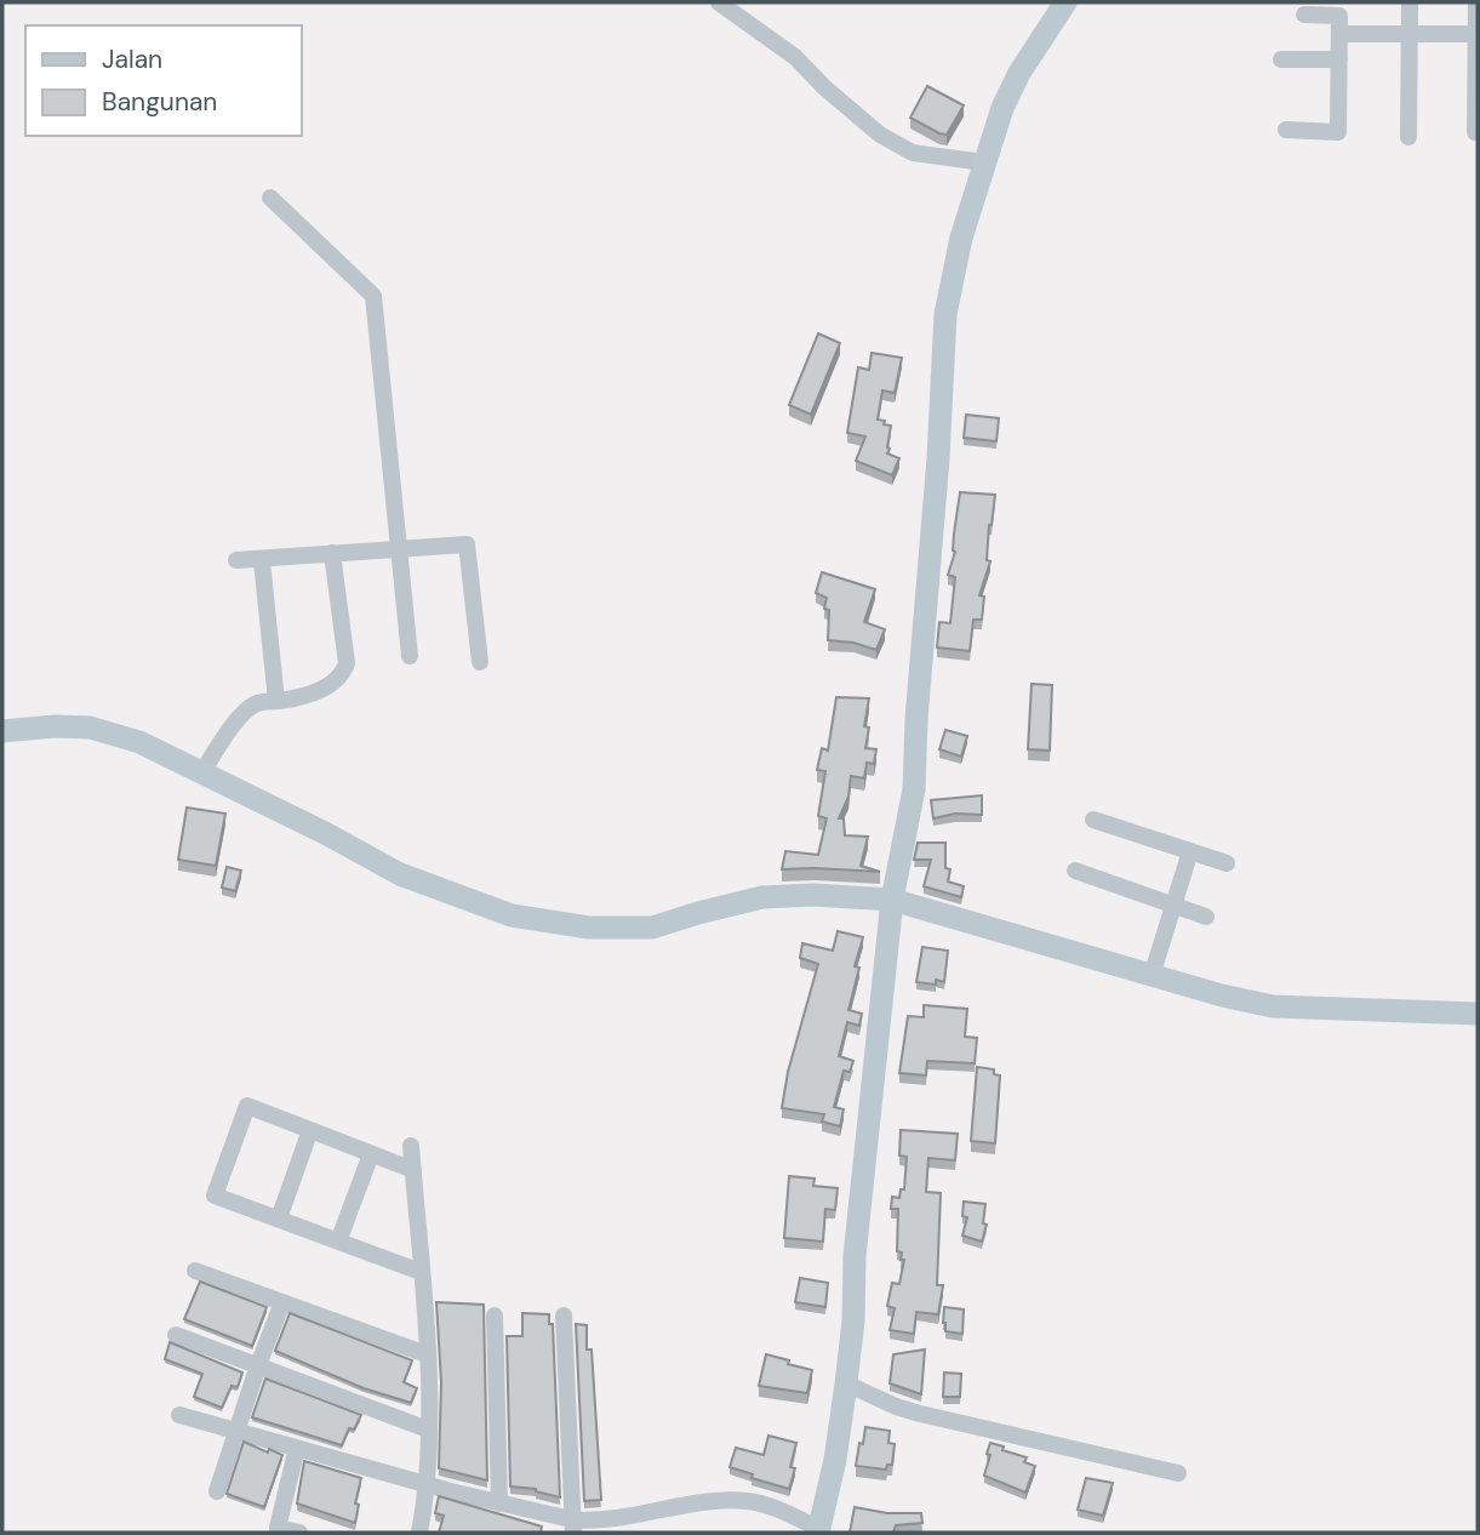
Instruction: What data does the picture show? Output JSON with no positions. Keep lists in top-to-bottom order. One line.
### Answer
{"legend":["Jalan","Bangunan"]}
